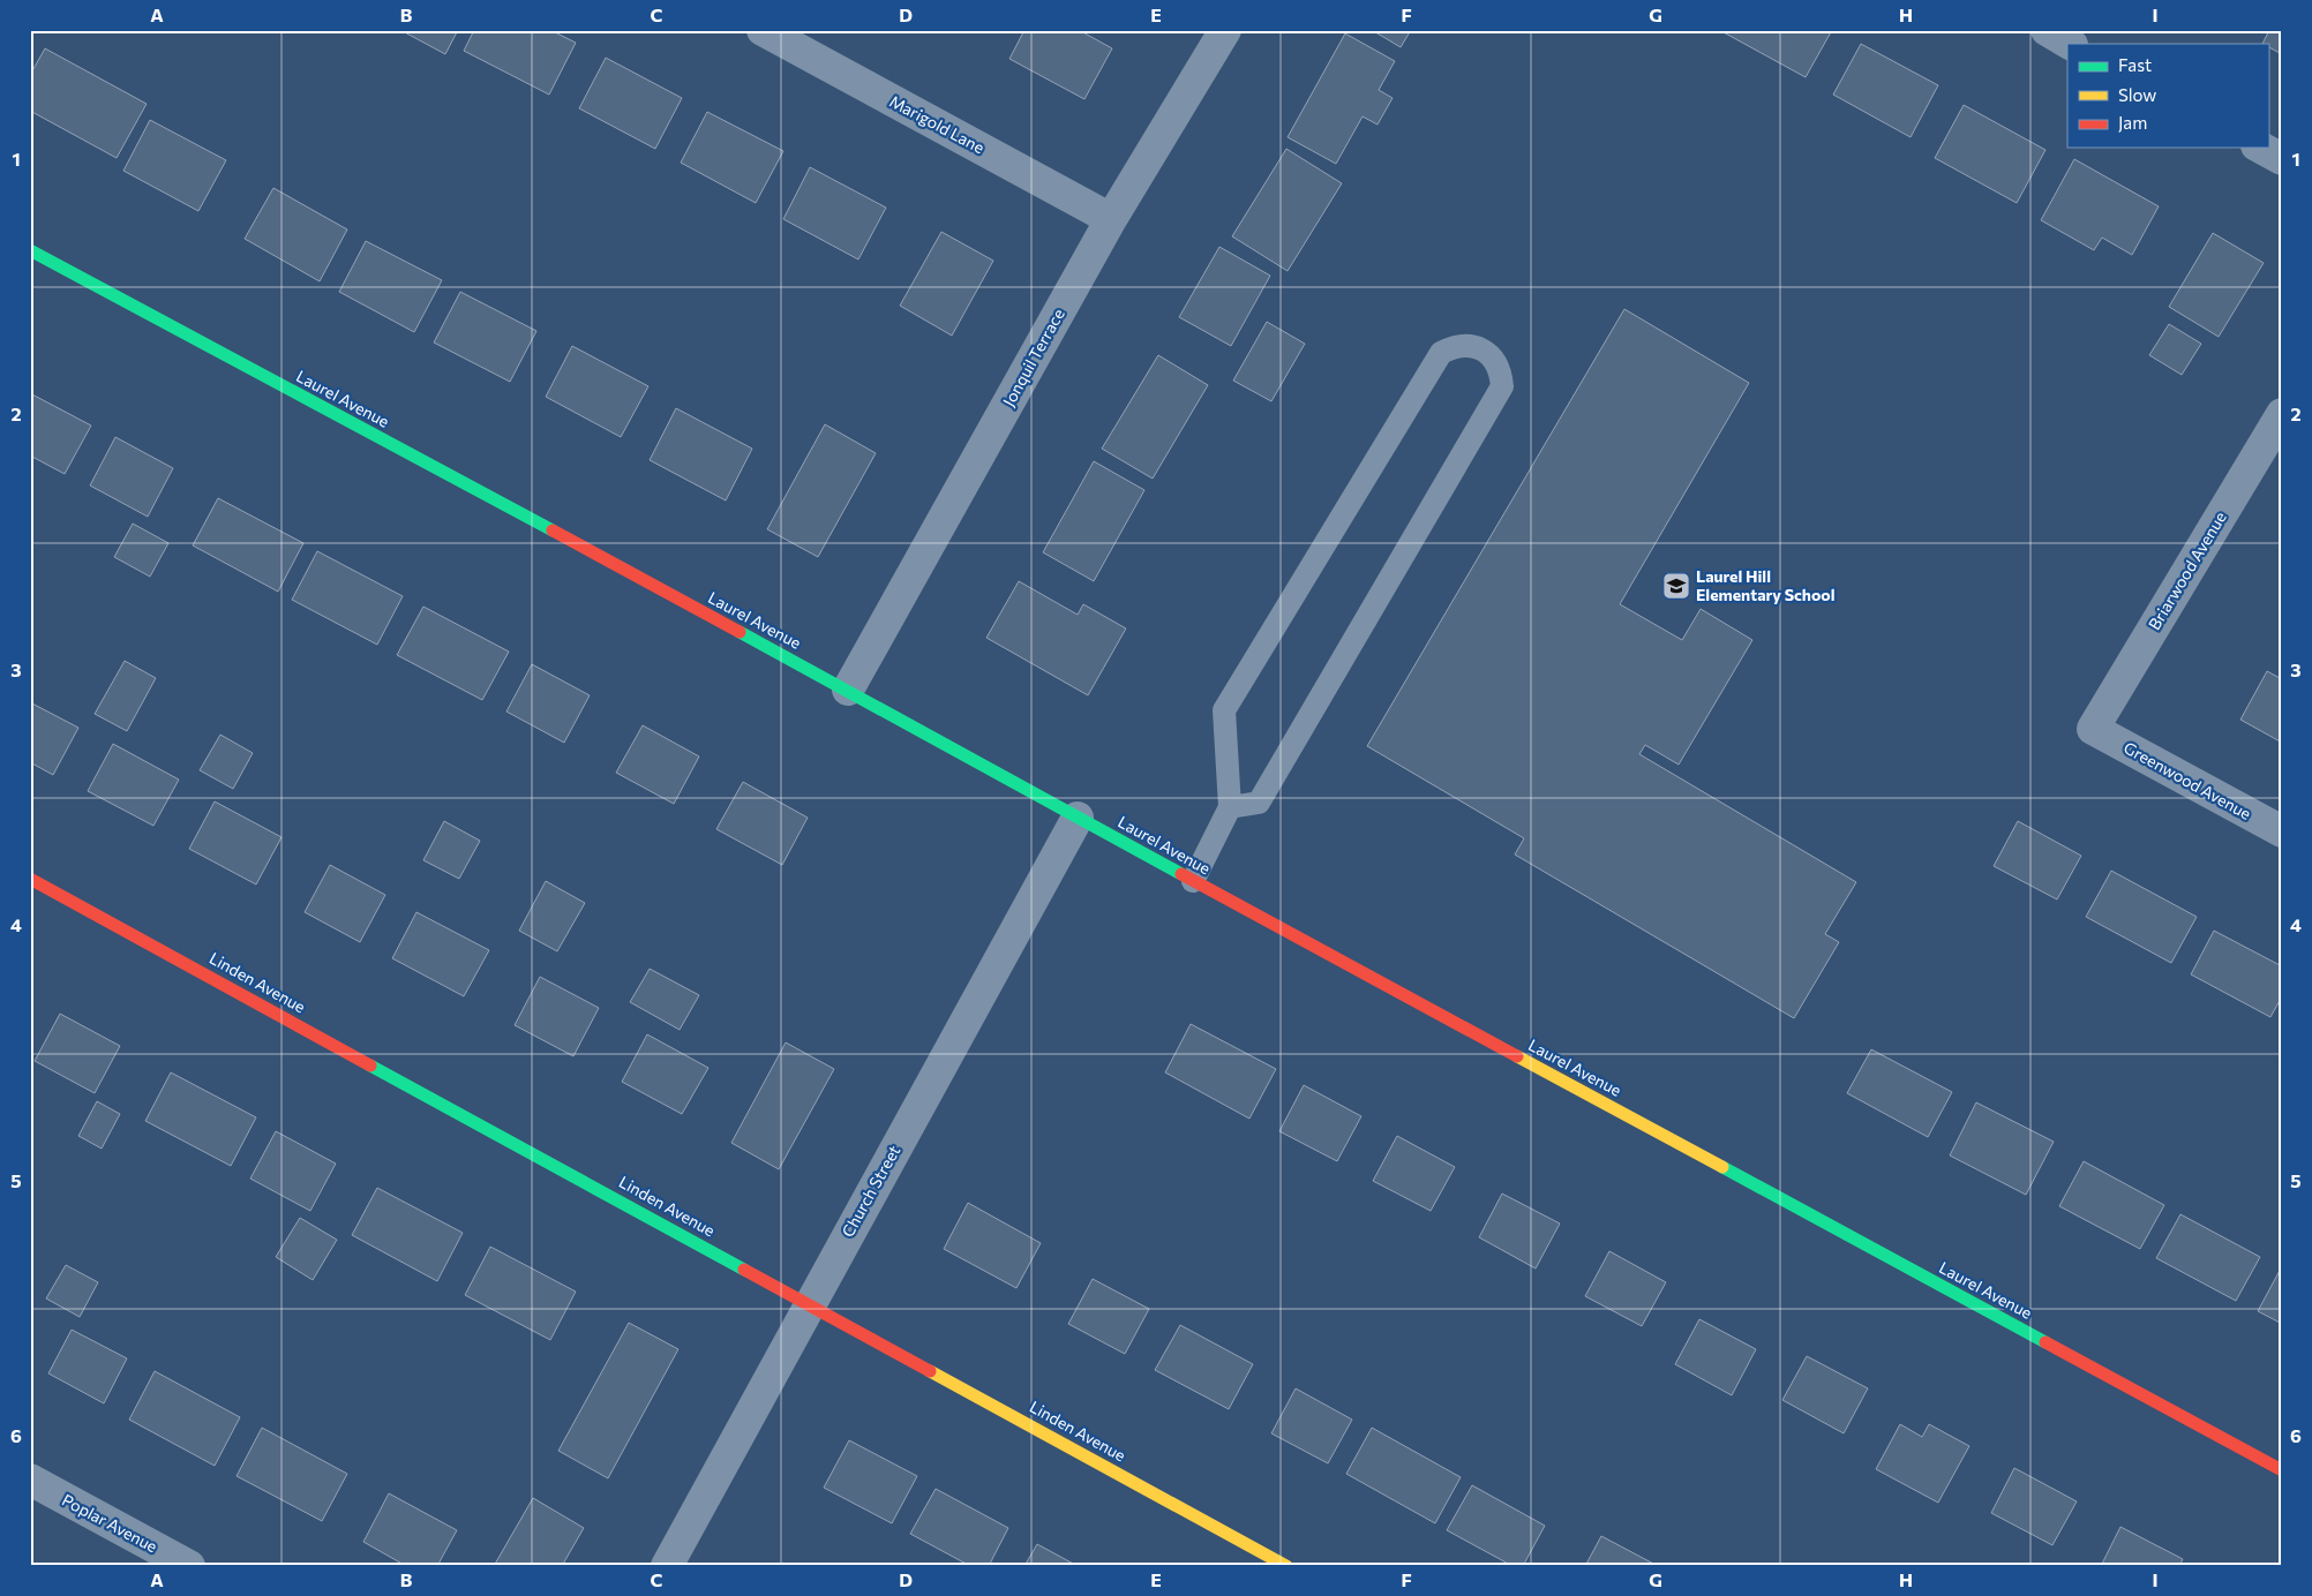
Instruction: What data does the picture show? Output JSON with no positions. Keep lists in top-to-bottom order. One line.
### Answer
{"streets":{"street":["Marigold Lane","Jonquil Terrace","Laurel Avenue","Briarwood Avenue","Greenwood Avenue","Linden Avenue","Church Street","Poplar Avenue"]},"crossings":[["Marigold Lane","Jonquil Terrace"],["Jonquil Terrace","Laurel Avenue"],["Laurel Avenue","Church Street"],["Briarwood Avenue","Greenwood Avenue"],["Linden Avenue","Church Street"]],"places":{"school or university":["Laurel Hill Elementary School"]},"legend":["Fast","Slow","Jam"],"grid":{"columns":["A","B","C","D","E","F","G","H","I"],"rows":["1","2","3","4","5","6"]}}
